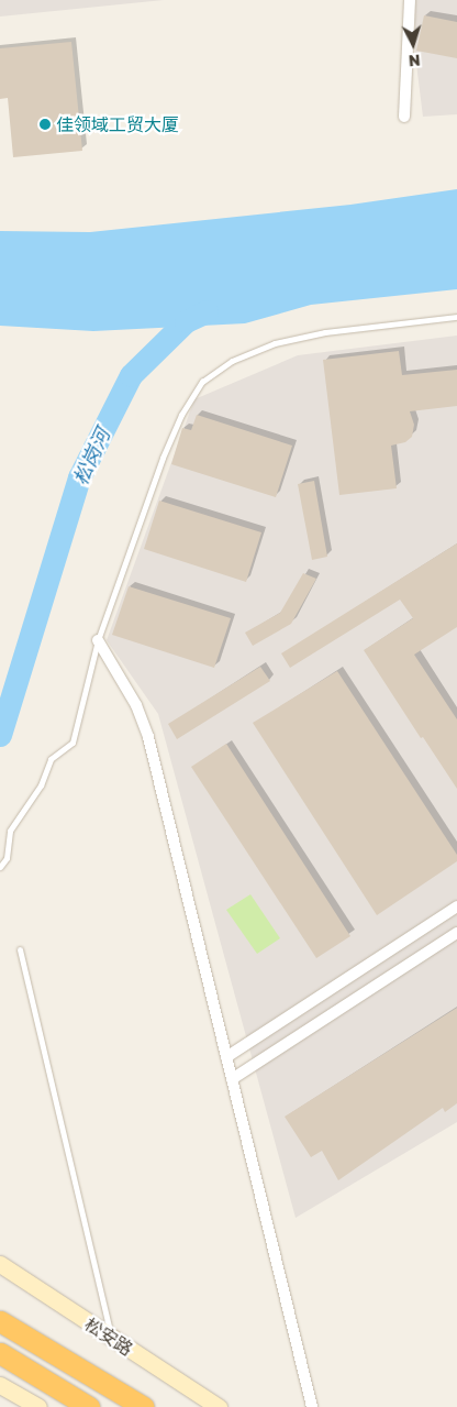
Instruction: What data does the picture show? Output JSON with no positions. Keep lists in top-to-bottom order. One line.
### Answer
{"streets":{"main road":["松安路"]},"water":["松岗河"],"places":["佳领域工贸大厦"],"north":"bottom"}
